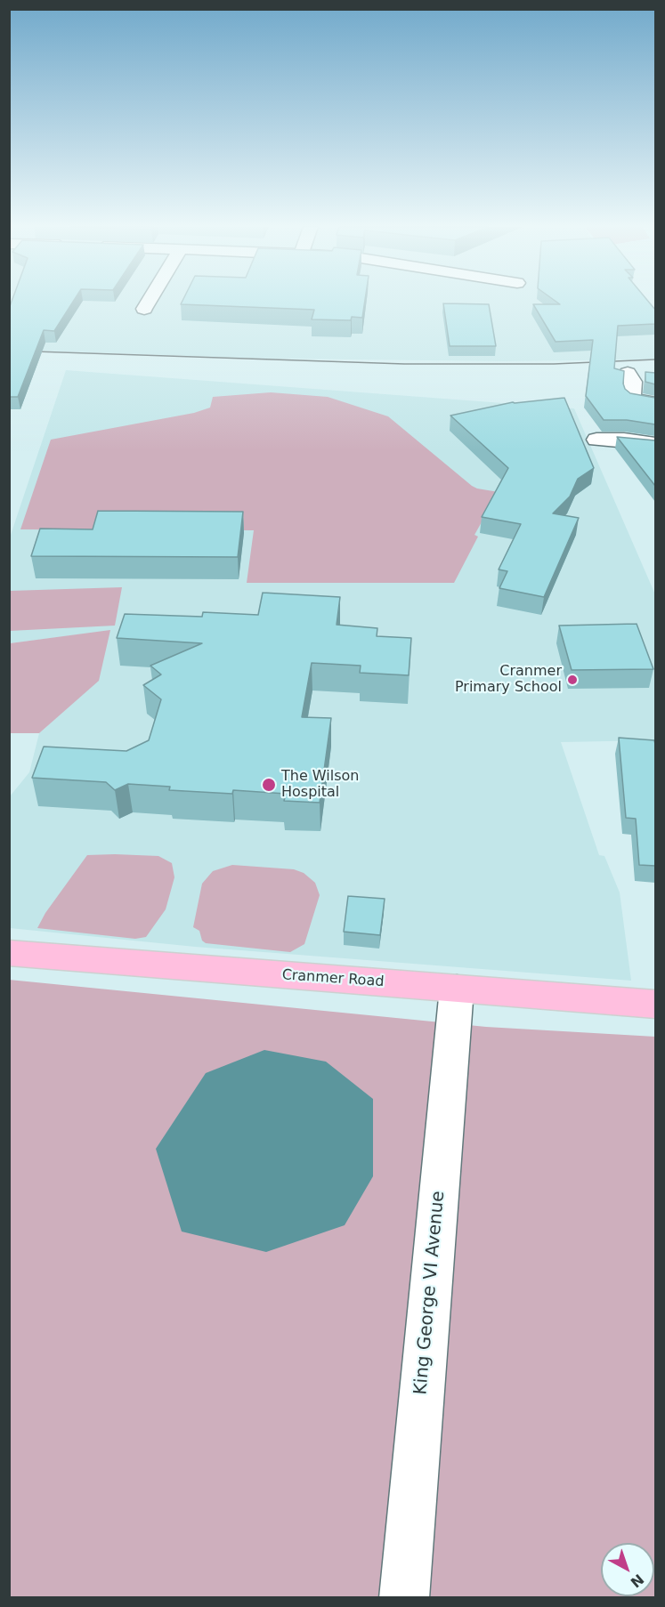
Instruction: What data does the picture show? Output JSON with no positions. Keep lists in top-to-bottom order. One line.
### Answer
{"streets":{"main road":["Cranmer Road"],"street":["King George VI Avenue"]},"crossings":[["Cranmer Road","King George VI Avenue"]],"places":["Cranmer Primary School","The Wilson Hospital"],"north":"bottom right"}
